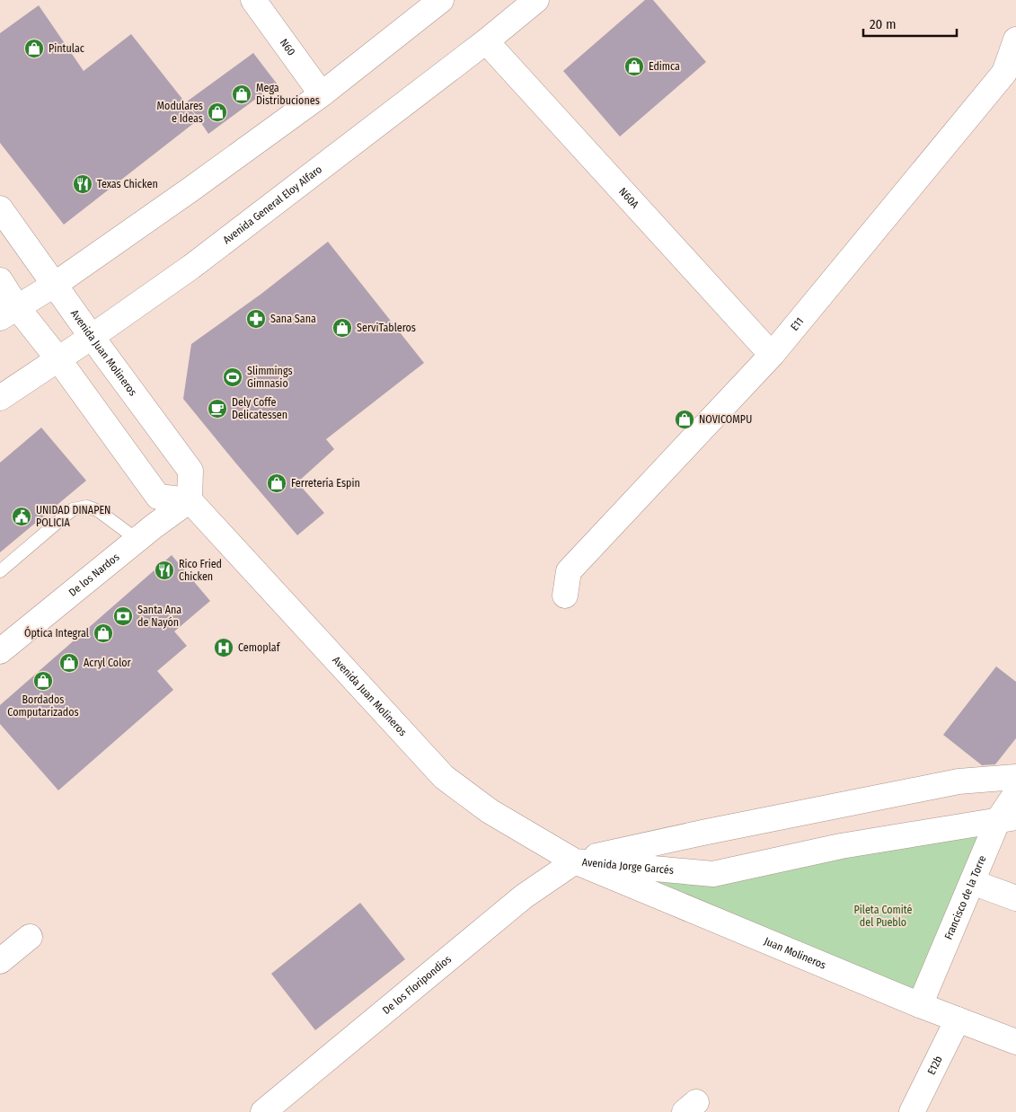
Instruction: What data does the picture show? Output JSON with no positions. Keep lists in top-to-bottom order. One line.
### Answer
{"streets":{"street":["N60","N60A","Avenida General Eloy Alfaro","E11","Avenida Juan Molineros","De los Nardos","Avenida Jorge Garcés","Francisco de la Torre","Juan Molineros","De los Floripondios","E12b"]},"crossings":[["N60A","Avenida General Eloy Alfaro"],["N60A","E11"],["Avenida General Eloy Alfaro","Avenida Juan Molineros"],["Avenida Juan Molineros","De los Nardos"],["Avenida Juan Molineros","Avenida Jorge Garcés"],["Avenida Juan Molineros","Juan Molineros"],["Avenida Juan Molineros","De los Floripondios"],["Avenida Jorge Garcés","Francisco de la Torre"],["Avenida Jorge Garcés","Juan Molineros"],["Avenida Jorge Garcés","De los Floripondios"],["Francisco de la Torre","Juan Molineros"],["Juan Molineros","De los Floripondios"],["Juan Molineros","E12b"]],"parks":["Pileta Comité del Pueblo"],"places":{"shop":["Pintulac","Edimca","Mega Distribuciones","Modulares e Ideas","ServiTableros","NOVICOMPU","Ferretería Espin","Óptica Integral","Acryl Color","Bordados Computarizados"],"restaurant":["Texas Chicken","Rico Fried Chicken"],"pharmacy":["Sana Sana"],"sports":["Slimmings Gimnasio"],"cafe":["Dely Coffe Delicatessen"],"public building":["UNIDAD DINAPEN POLICIA"],"bank":["Santa Ana de Nayón"],"hospital":["Cemoplaf"]},"scale_bar":"20 m"}
